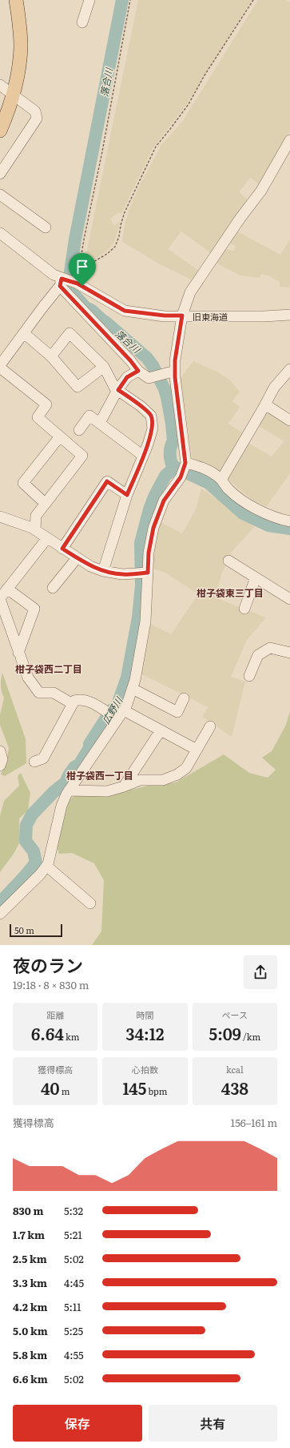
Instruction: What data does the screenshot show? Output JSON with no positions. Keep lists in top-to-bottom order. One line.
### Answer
{"streets":{"street":["旧東海道"]},"districts":["柑子袋東三丁目","柑子袋西二丁目","柑子袋西一丁目"],"water":["落合川","広野川"],"scale_bar":"50 m","page":{"scale":"50 m","heading":["夜のラン","19:18 · 8 × 830 m"],"stats":[["距離","6.64 km"],["時間","34:12"],["ペース","5:09 /km"],["獲得標高","40 m"],["心拍数","145 bpm"],["kcal","438"]],"chart":["獲得標高","156–161 m"],"list":[{"name":"830 m","note":"5:32"},{"name":"1.7 km","note":"5:21"},{"name":"2.5 km","note":"5:02"},{"name":"3.3 km","note":"4:45"},{"name":"4.2 km","note":"5:11"},{"name":"5.0 km","note":"5:25"},{"name":"5.8 km","note":"4:55"},{"name":"6.6 km","note":"5:02"}],"buttons":["保存","共有"]}}
